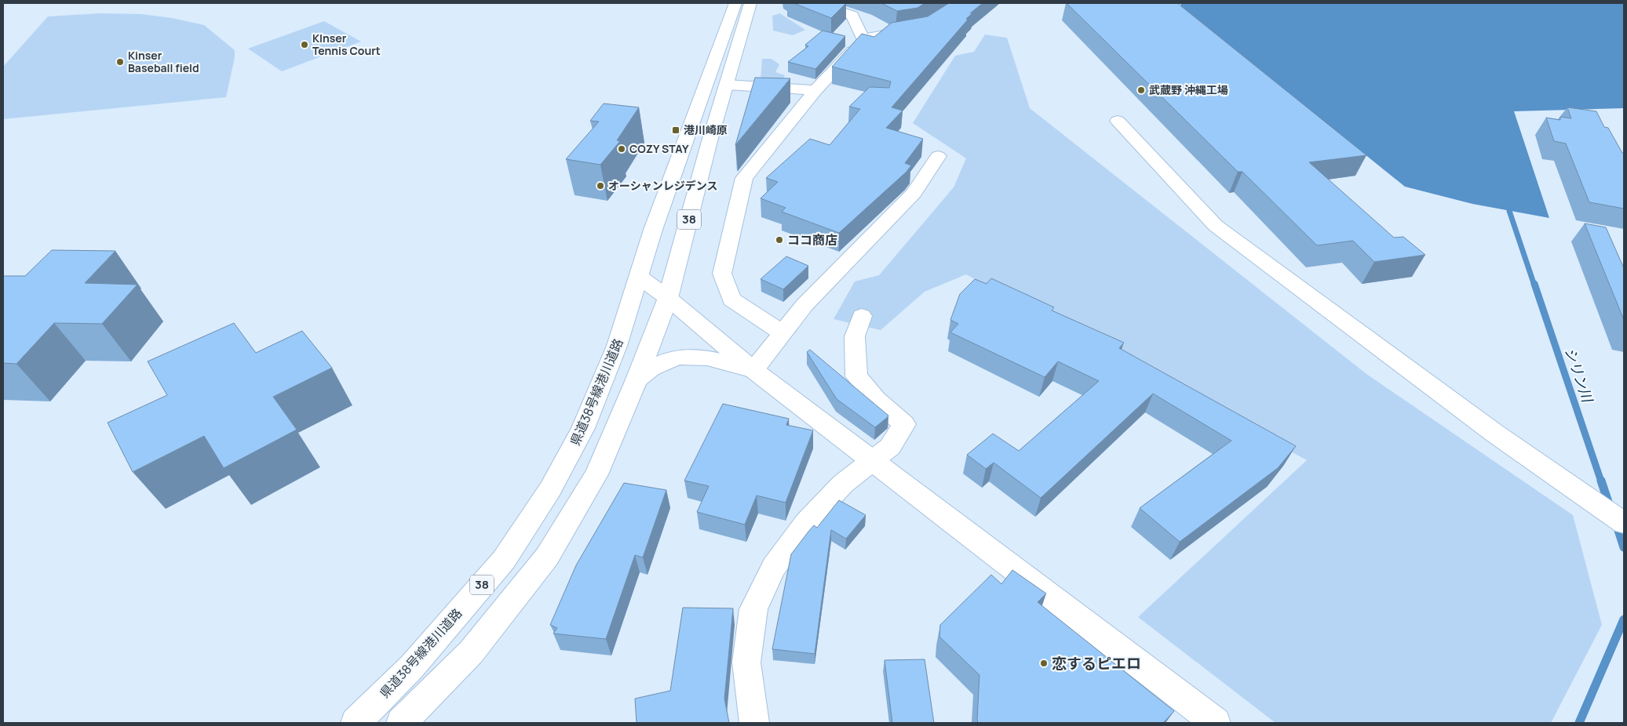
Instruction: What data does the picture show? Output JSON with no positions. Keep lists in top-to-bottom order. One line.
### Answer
{"streets":{"street":["38","県道38号線港川道路"]},"water":["シリン川"],"places":{"other":["KInser Tennis Court","Kinser Baseball field","武蔵野 沖縄工場","COZY STAY","オーシャンレジデンス","ココ商店","恋するピエロ"],"transit":["港川崎原"]}}
